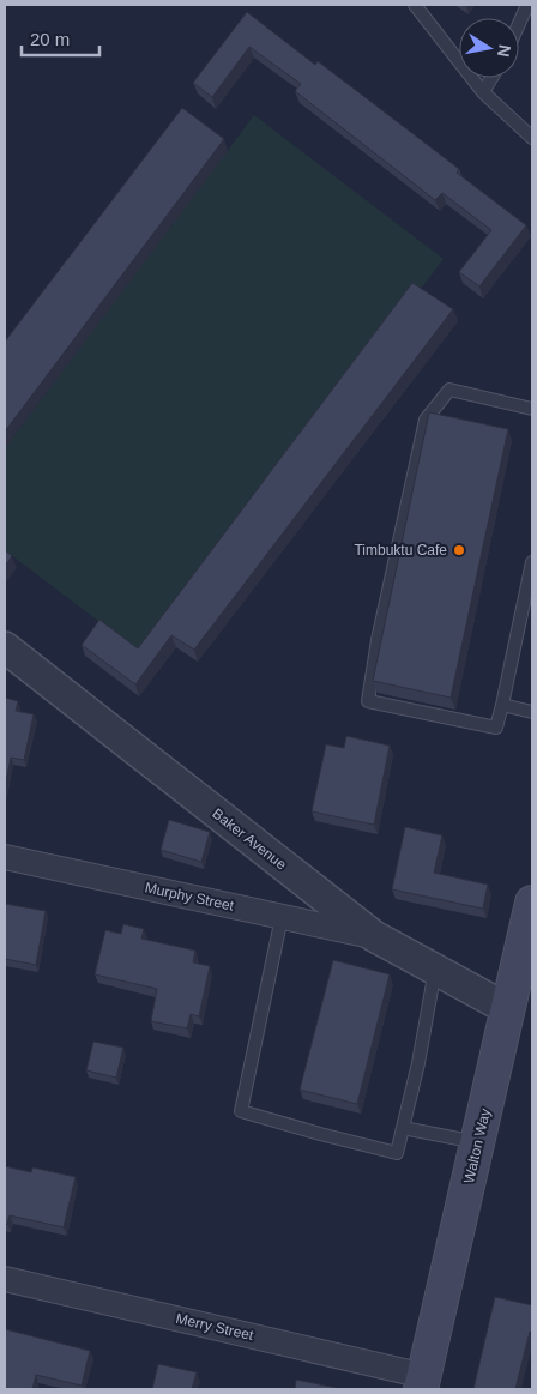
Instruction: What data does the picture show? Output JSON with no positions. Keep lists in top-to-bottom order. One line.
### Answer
{"streets":{"main road":["Walton Way"],"street":["Baker Avenue","Murphy Street","Merry Street"]},"crossings":[["Baker Avenue","Murphy Street"],["Baker Avenue","Walton Way"],["Walton Way","Merry Street"]],"places":["Timbuktu Cafe"],"scale_bar":"20 m","north":"right"}
